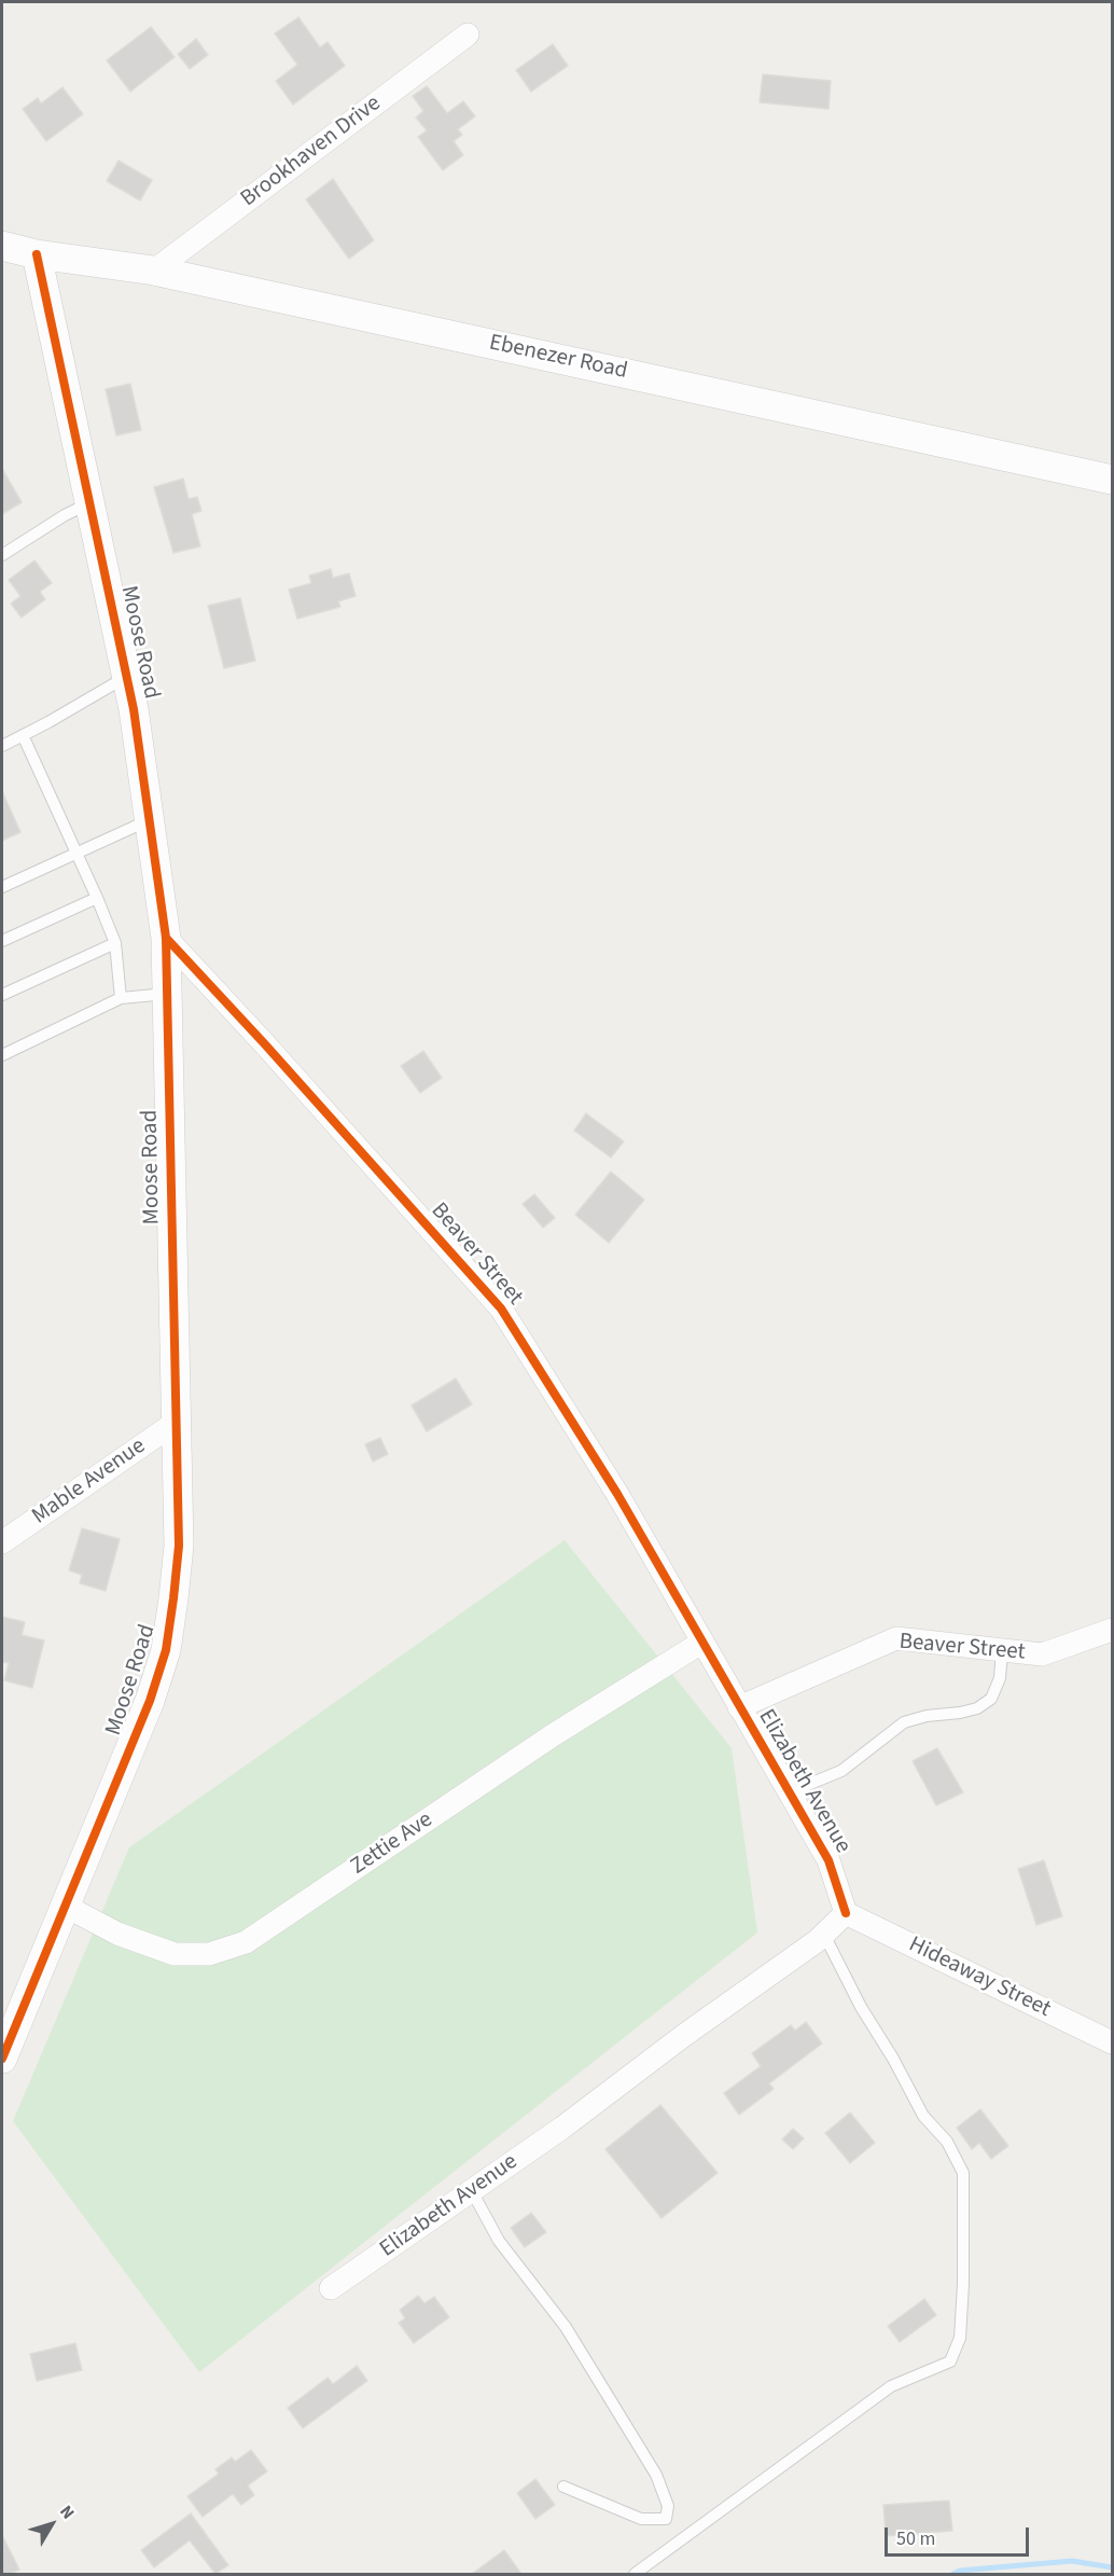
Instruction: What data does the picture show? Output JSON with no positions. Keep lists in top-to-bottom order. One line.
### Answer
{"streets":{"street":["Brookhaven Drive","Ebenezer Road","Moose Road","Beaver Street","Mable Avenue","Elizabeth Avenue","Zettie Ave","Hideaway Street"]},"crossings":[["Brookhaven Drive","Ebenezer Road"],["Ebenezer Road","Moose Road"],["Moose Road","Beaver Street"],["Moose Road","Mable Avenue"],["Moose Road","Zettie Ave"],["Beaver Street","Elizabeth Avenue"],["Beaver Street","Zettie Ave"],["Elizabeth Avenue","Hideaway Street"]],"scale_bar":"50 m","north":"top right"}
